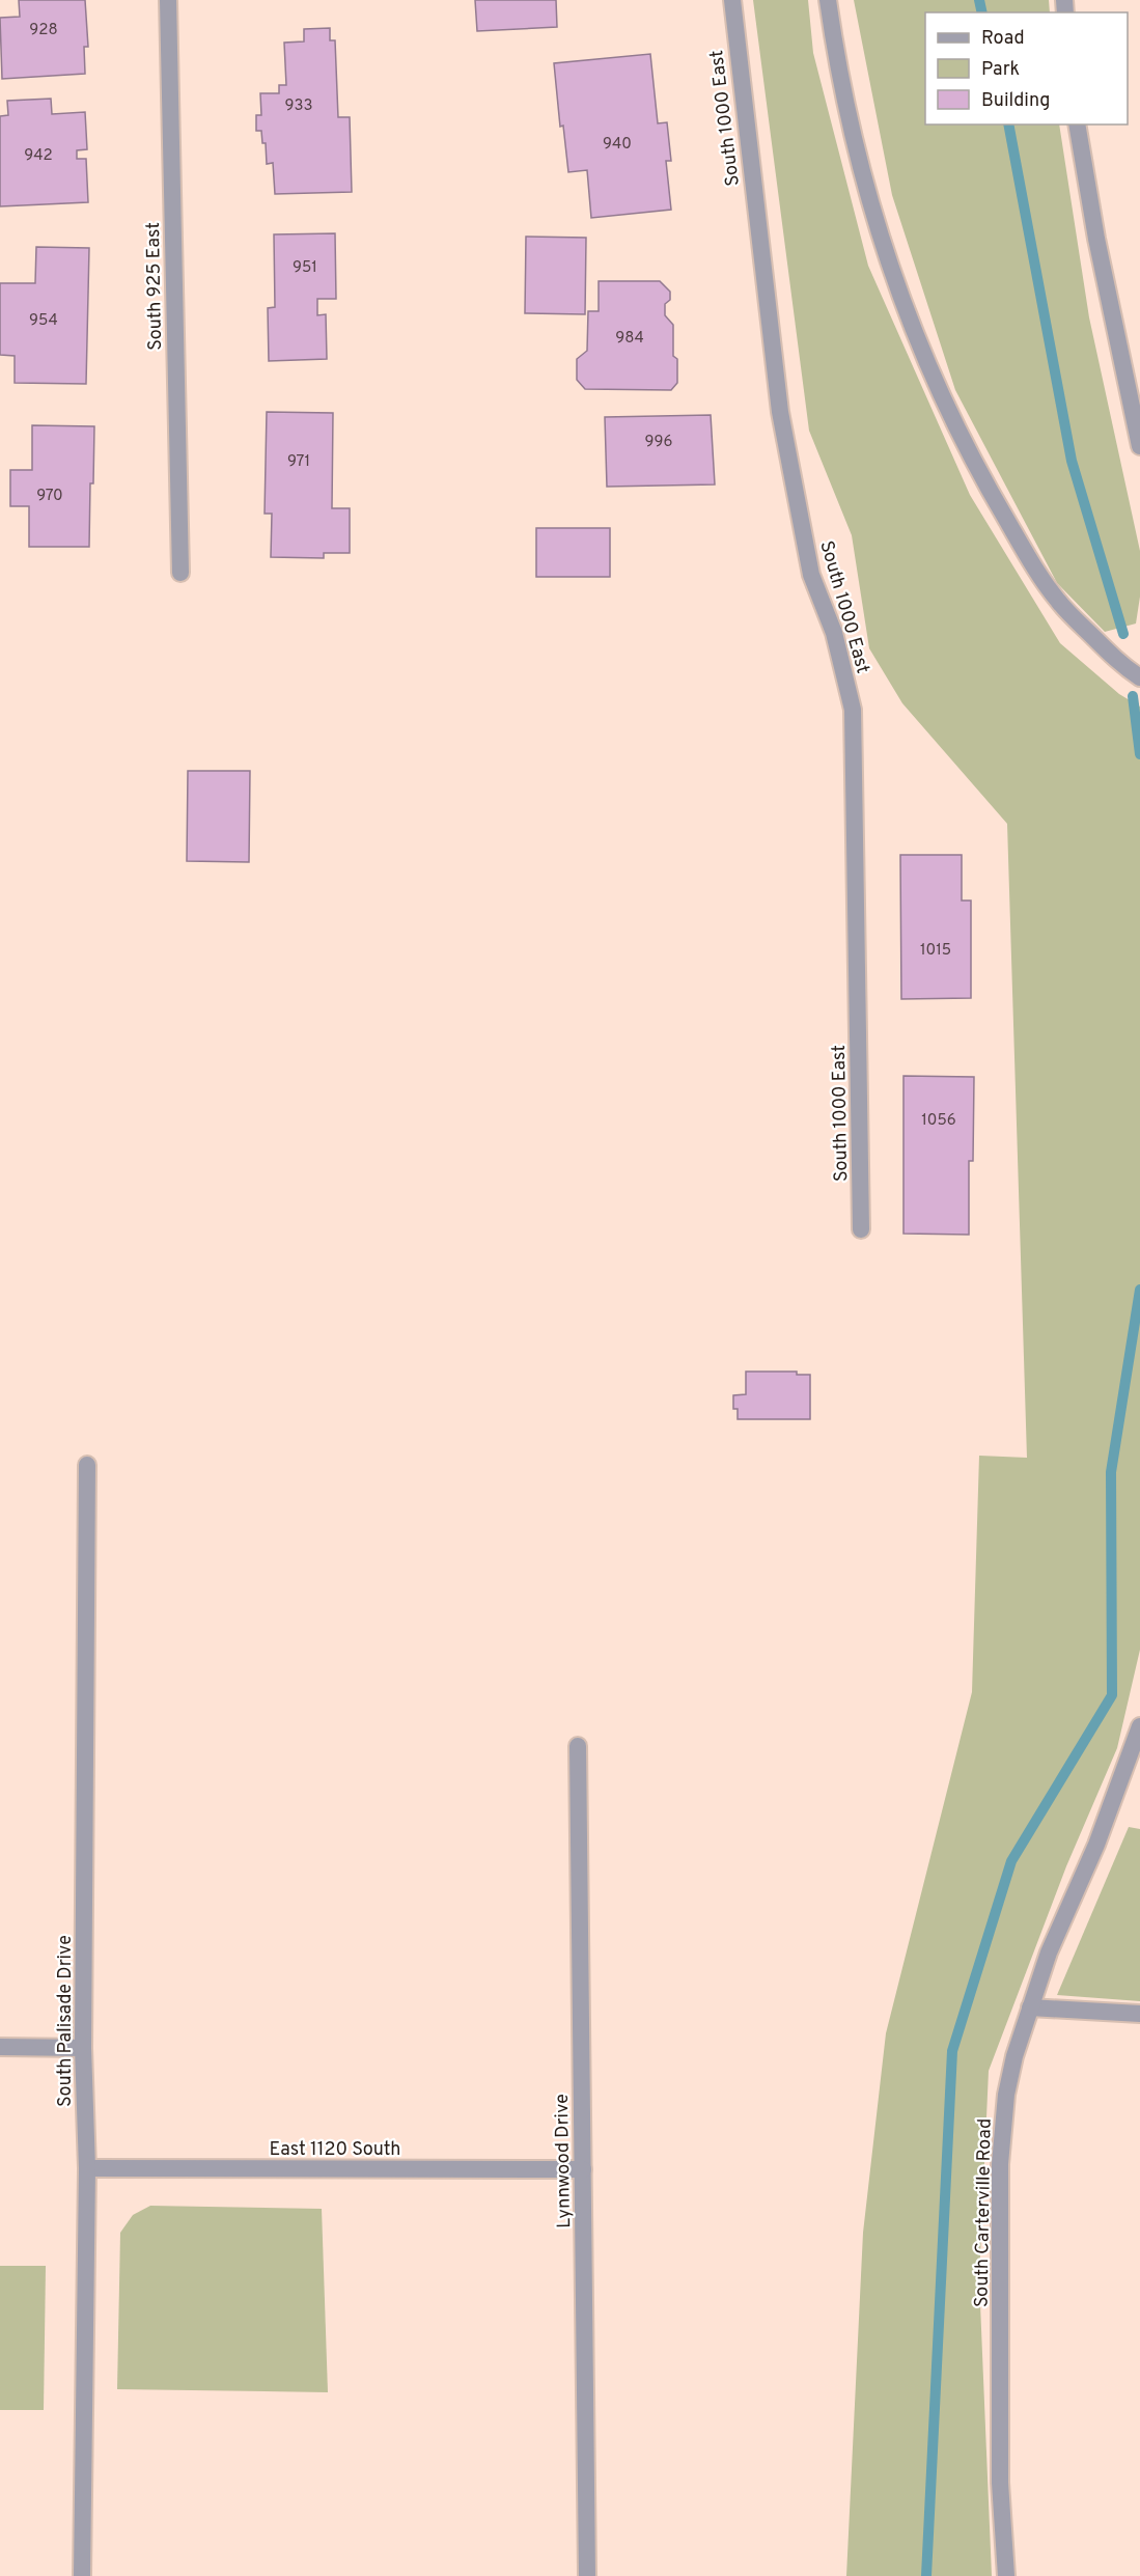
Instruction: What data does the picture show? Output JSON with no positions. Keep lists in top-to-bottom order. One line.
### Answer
{"streets":{"street":["South 1000 East","South 925 East","South Palisade Drive","East 1120 South","Lynnwood Drive","South Carterville Road"]},"crossings":[["South Palisade Drive","East 1120 South"],["East 1120 South","Lynnwood Drive"]],"house_numbers":["928","933","940","942","951","954","984","996","971","970","1015","1056"],"legend":["Road","Park","Building"]}
